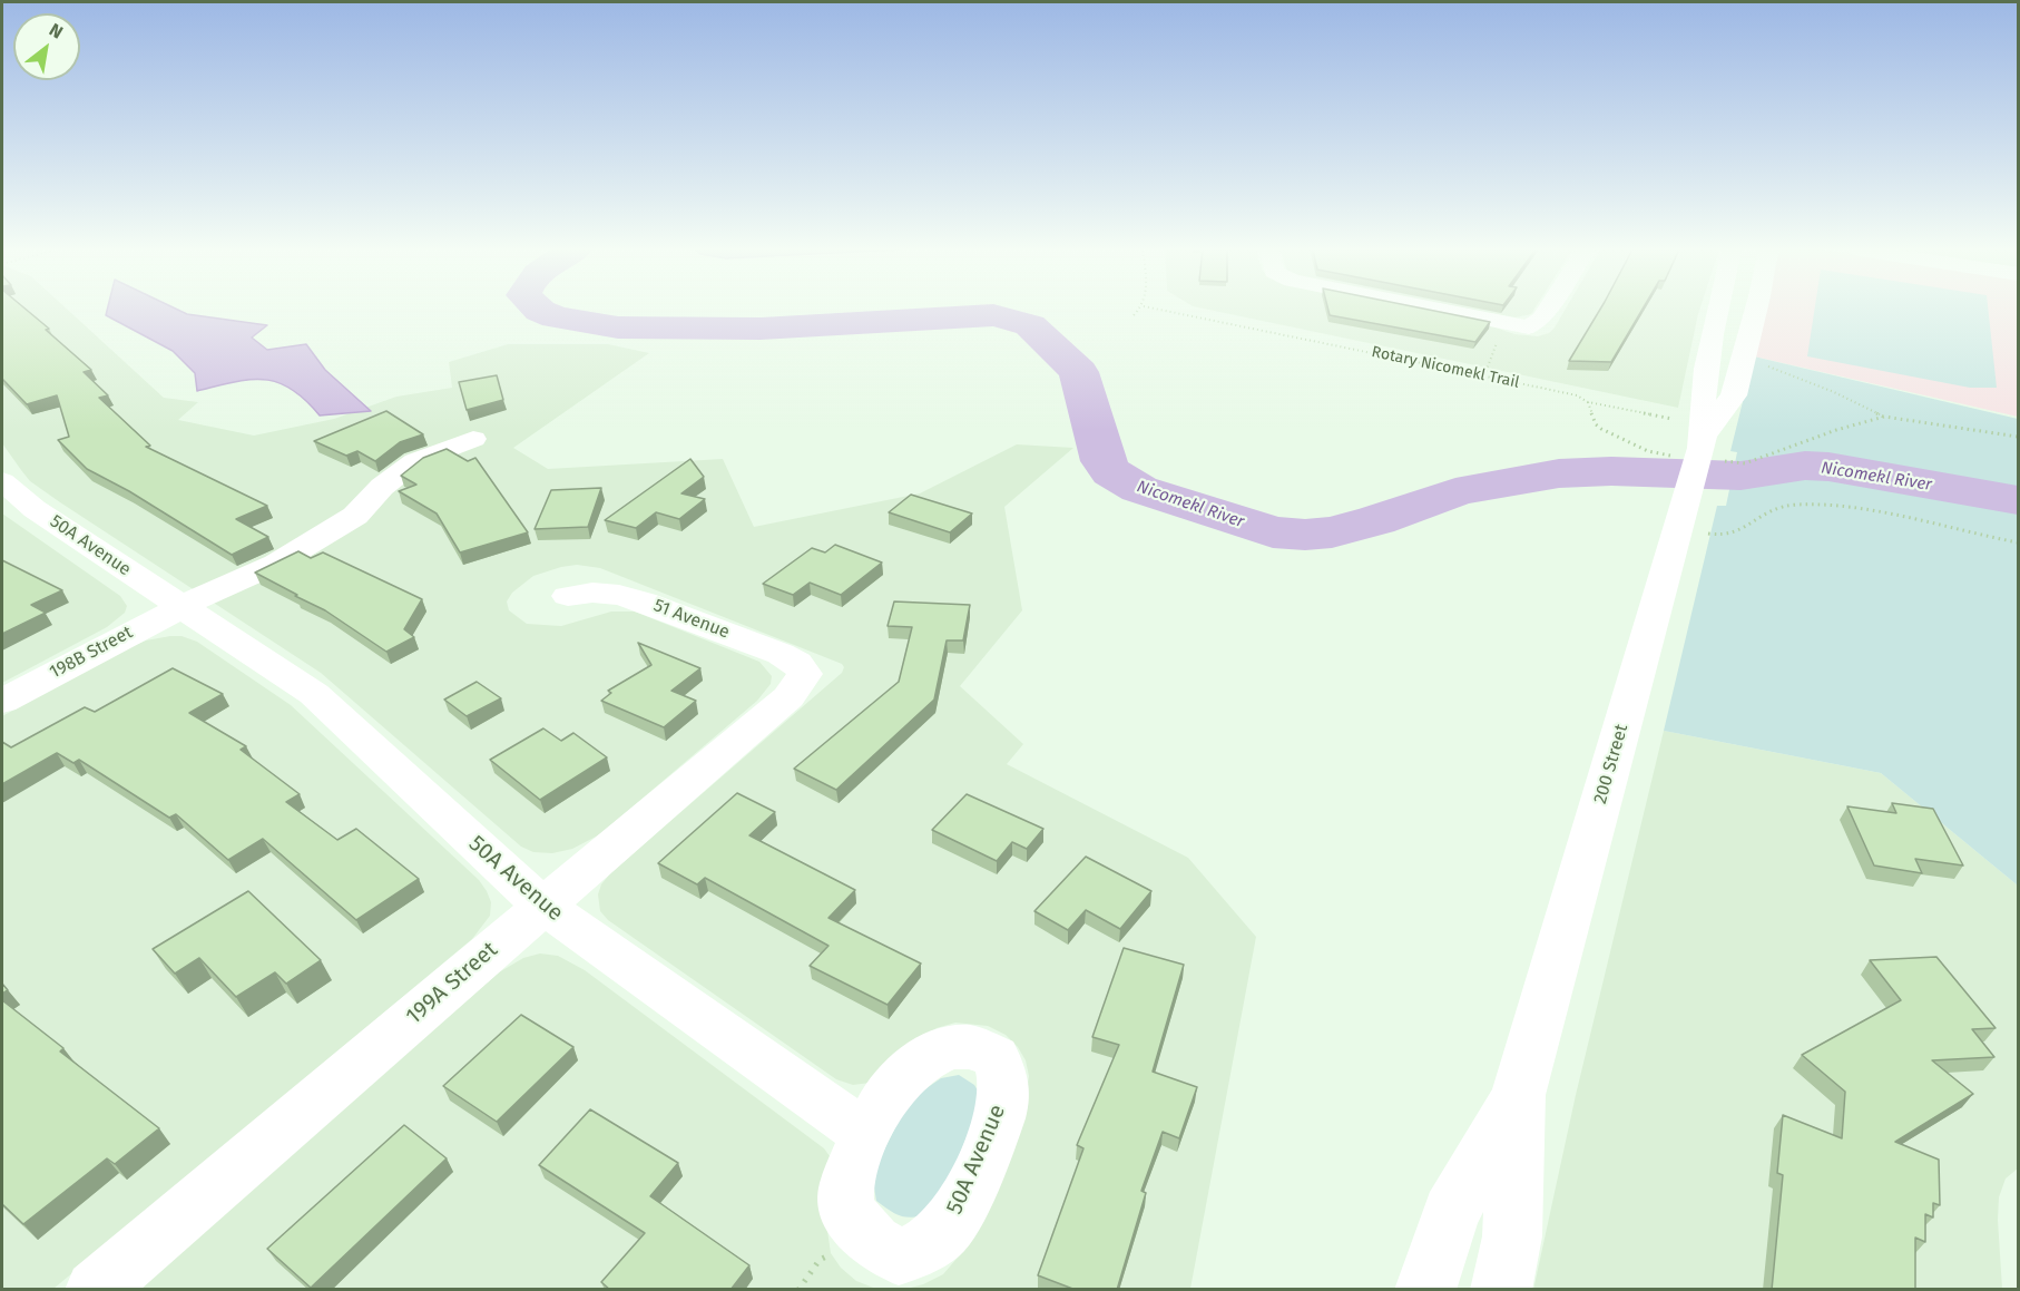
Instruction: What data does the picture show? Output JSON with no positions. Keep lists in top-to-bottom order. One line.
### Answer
{"streets":{"main road":["200 Street"],"street":["50A Avenue","51 Avenue","198B Street","199A Street"],"path":["Rotary Nicomekl Trail"]},"crossings":[["50A Avenue","198B Street"],["50A Avenue","199A Street"],["51 Avenue","199A Street"]],"water":["Nicomekl River"],"north":"top right"}
